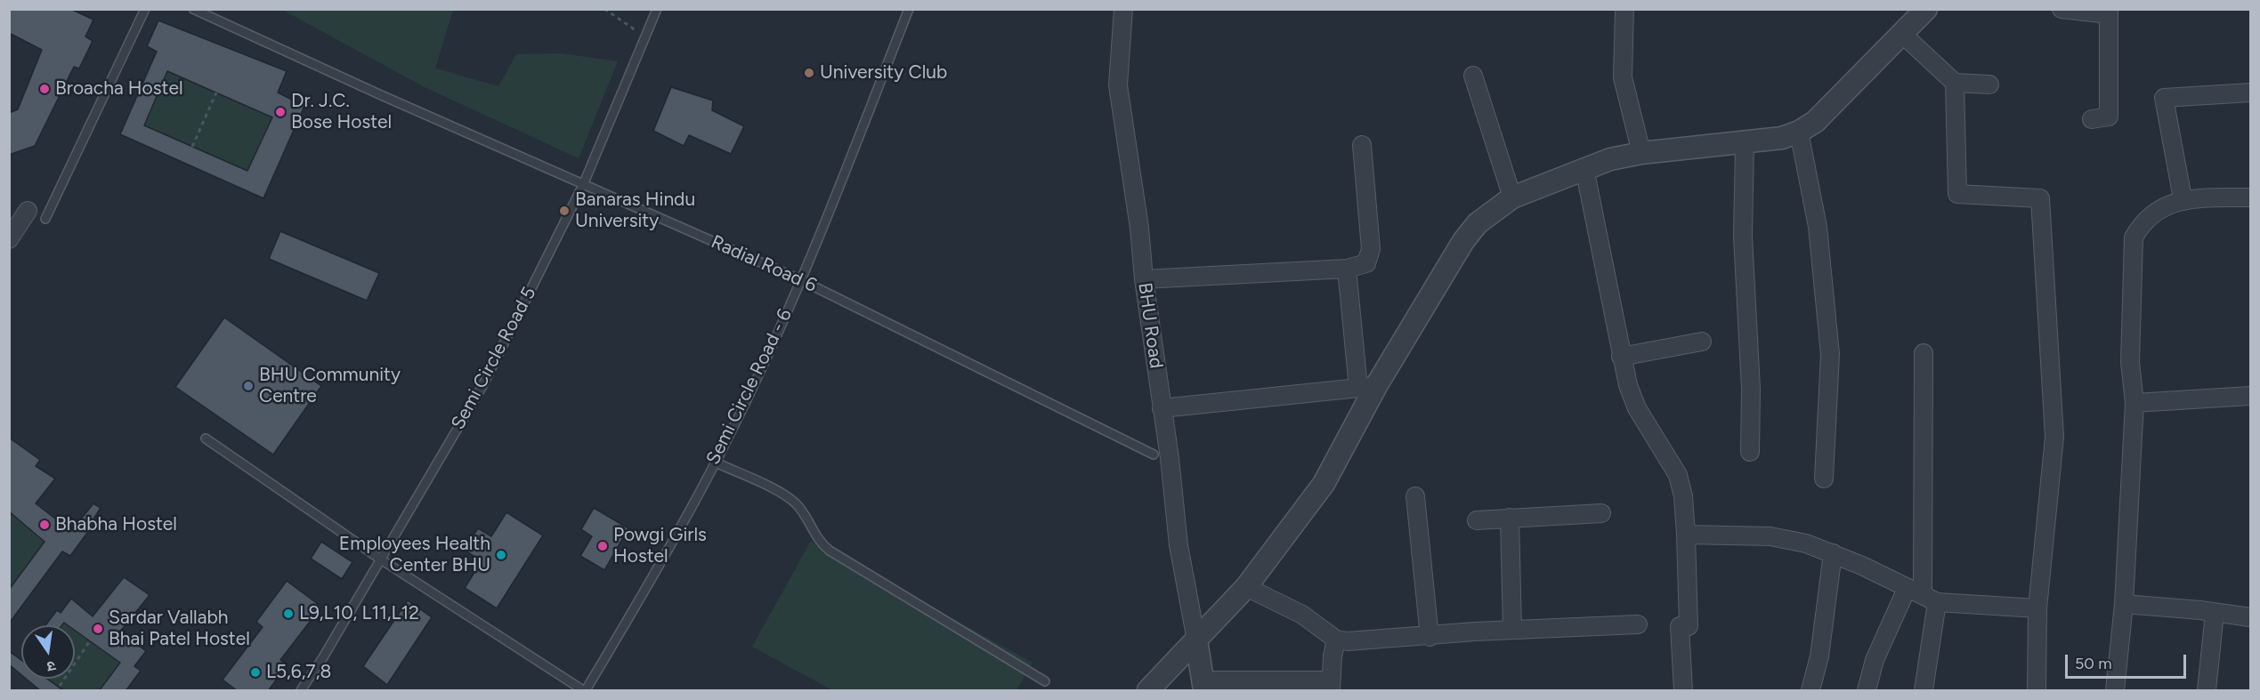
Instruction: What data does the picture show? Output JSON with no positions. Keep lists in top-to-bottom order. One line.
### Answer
{"streets":{"street":["BHU Road"],"lane":["Radial Road 6","Semi Circle Road 5","Semi Circle Road - 6"]},"crossings":[["Radial Road 6","Semi Circle Road 5"],["Radial Road 6","Semi Circle Road - 6"]],"places":["University Club","Broacha Hostel","Dr. J.C. Bose Hostel","Banaras Hindu University","BHU Community Centre","Bhabha Hostel","Powgi Girls Hostel","Employees Health Center BHU","L9,L10, L11,L12","Sardar Vallabh Bhai Patel Hostel","L5,6,7,8"],"scale_bar":"50 m","north":"bottom"}
